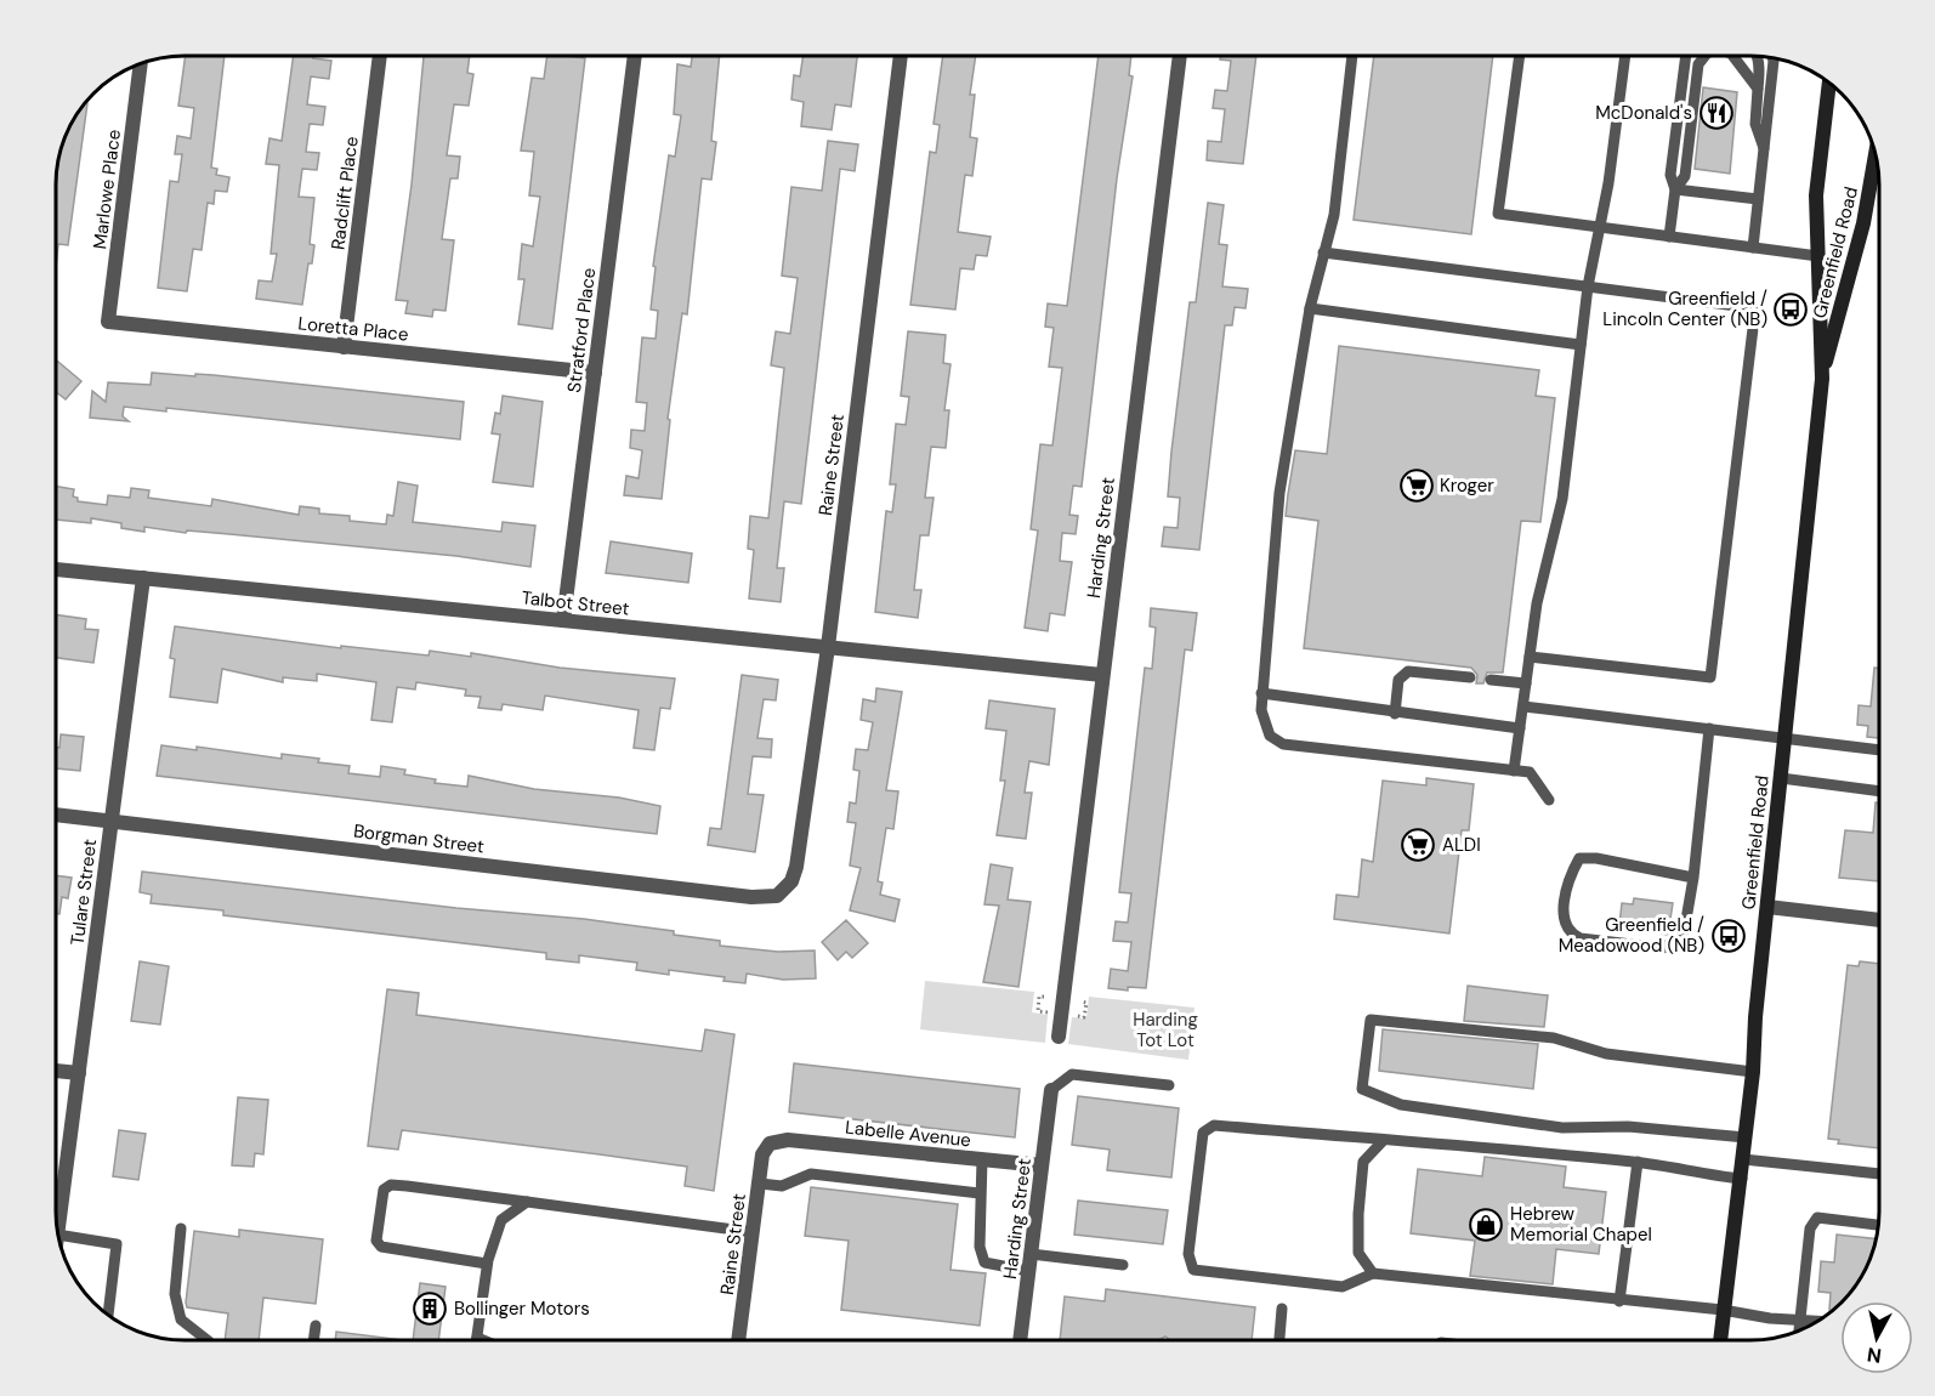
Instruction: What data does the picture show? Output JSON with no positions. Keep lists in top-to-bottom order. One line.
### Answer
{"streets":{"main road":["Greenfield Road"],"street":["Marlowe Place","Radclift Place","Loretta Place","Stratford Place","Raine Street","Harding Street","Talbot Street","Borgman Street","Tulare Street","Labelle Avenue"]},"crossings":[["Marlowe Place","Loretta Place"],["Radclift Place","Loretta Place"],["Loretta Place","Stratford Place"],["Stratford Place","Talbot Street"],["Raine Street","Talbot Street"],["Raine Street","Borgman Street"],["Raine Street","Labelle Avenue"],["Harding Street","Talbot Street"],["Harding Street","Labelle Avenue"],["Talbot Street","Tulare Street"],["Borgman Street","Tulare Street"]],"parks":["Harding Tot Lot"],"places":{"restaurant":["McDonald's"],"bus stop":["Greenfield / Lincoln Center (NB)","Greenfield / Meadowood (NB)"],"supermarket":["Kroger","ALDI"],"shop":["Hebrew Memorial Chapel"],"building":["Bollinger Motors"]},"north":"bottom"}
